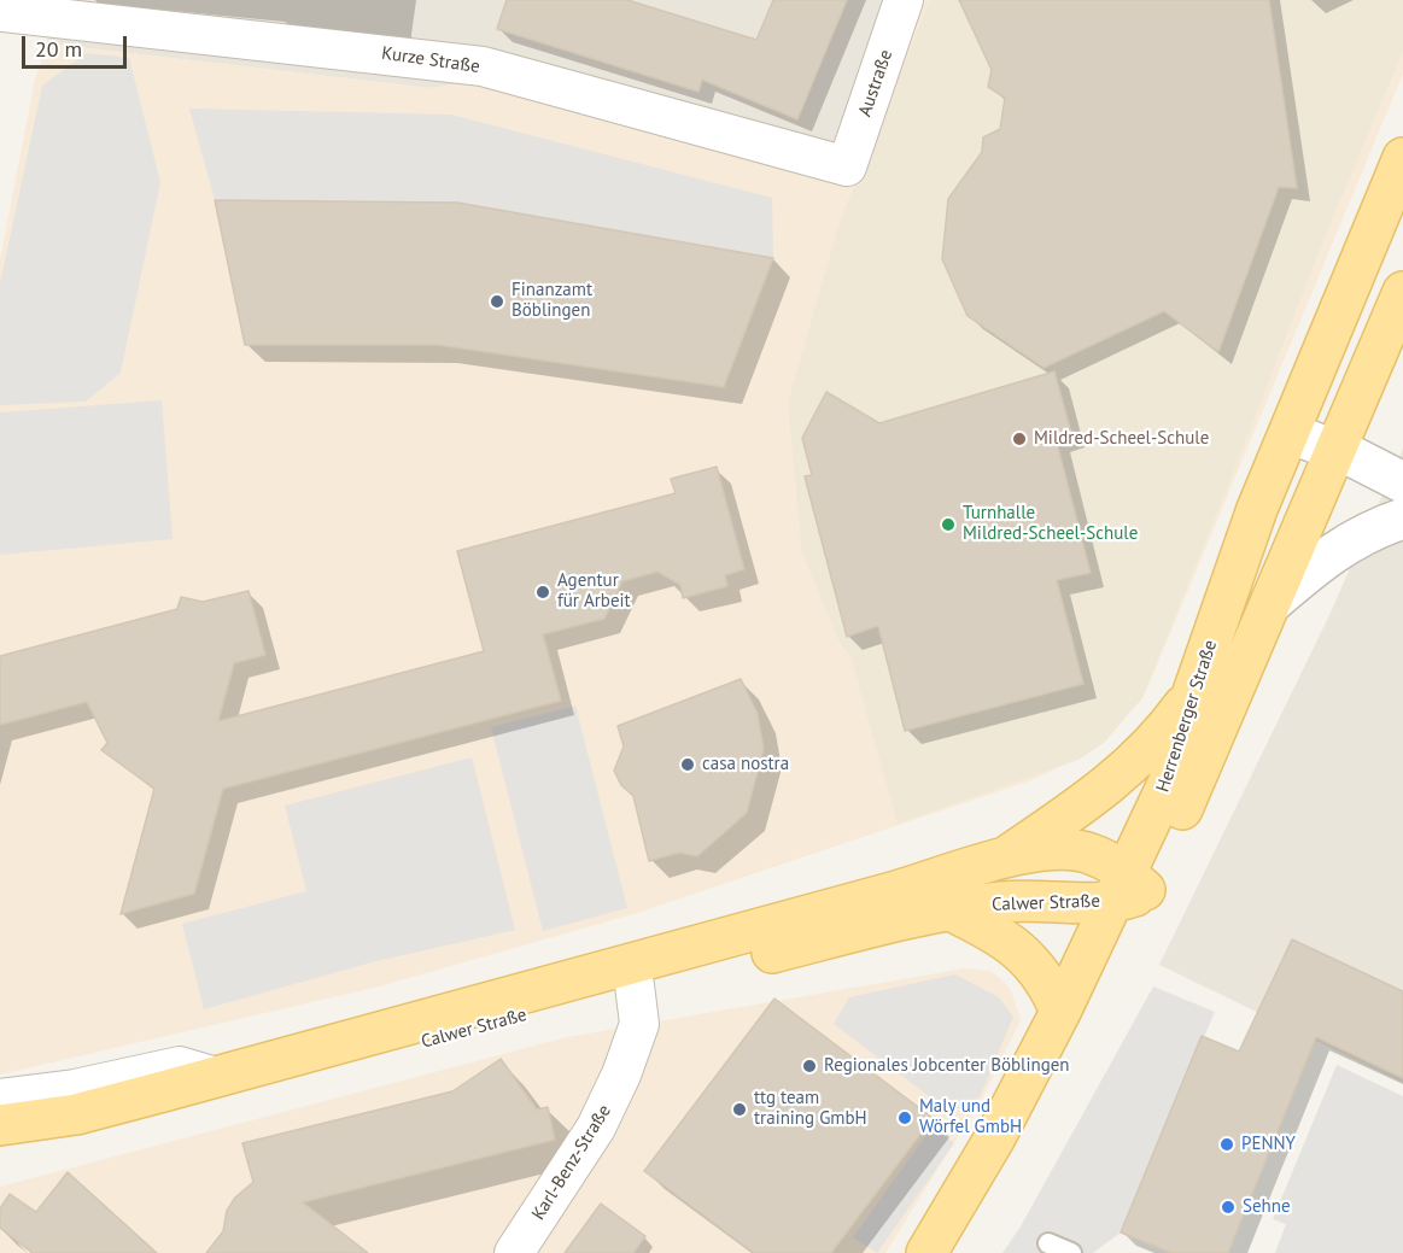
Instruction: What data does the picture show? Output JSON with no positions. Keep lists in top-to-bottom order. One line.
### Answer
{"streets":{"main road":["Herrenberger Straße","Calwer Straße"],"street":["Kurze Straße","Austraße","Karl-Benz-Straße"]},"crossings":[["Kurze Straße","Austraße"],["Herrenberger Straße","Calwer Straße"],["Calwer Straße","Karl-Benz-Straße"]],"places":["Finanzamt Böblingen","Mildred-Scheel-Schule","Turnhalle Mildred-Scheel-Schule","Agentur für Arbeit","casa nostra","Regionales Jobcenter Böblingen","ttg team training GmbH","Maly und Wörfel GmbH","PENNY","Sehne"],"scale_bar":"20 m"}
